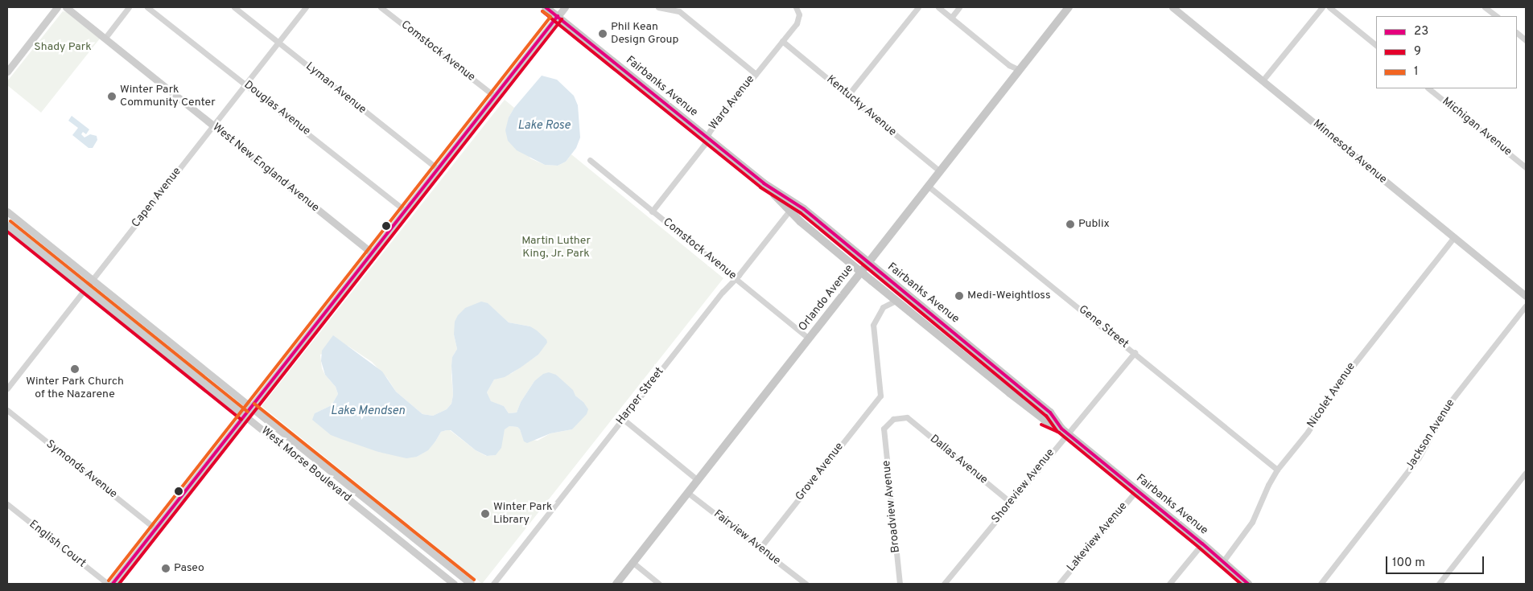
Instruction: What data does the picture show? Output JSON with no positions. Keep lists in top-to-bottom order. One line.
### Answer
{"streets":{"main road":["Fairbanks Avenue","Orlando Avenue"],"street":["Comstock Avenue","Lyman Avenue","Ward Avenue","Kentucky Avenue","Douglas Avenue","Michigan Avenue","Minnesota Avenue","West New England Avenue","Capen Avenue","Gene Street","Nicolet Avenue","Harper Street","Jackson Avenue","Dallas Avenue","West Morse Boulevard","Symonds Avenue","Grove Avenue","Shoreview Avenue","Broadview Avenue","Lakeview Avenue","Fairview Avenue","English Court"]},"crossings":[["Comstock Avenue","Ward Avenue"],["Comstock Avenue","Orlando Avenue"],["Comstock Avenue","Harper Street"],["Fairbanks Avenue","Ward Avenue"],["Fairbanks Avenue","Orlando Avenue"],["Fairbanks Avenue","Nicolet Avenue"],["Fairbanks Avenue","Harper Street"],["Fairbanks Avenue","Grove Avenue"],["Fairbanks Avenue","Shoreview Avenue"],["Fairbanks Avenue","Lakeview Avenue"],["Lyman Avenue","Capen Avenue"],["Ward Avenue","Kentucky Avenue"],["Kentucky Avenue","Orlando Avenue"],["Douglas Avenue","Capen Avenue"],["Minnesota Avenue","Nicolet Avenue"],["West New England Avenue","Capen Avenue"],["Capen Avenue","West Morse Boulevard"],["Orlando Avenue","Gene Street"],["Orlando Avenue","Fairview Avenue"],["Gene Street","Nicolet Avenue"],["Gene Street","Shoreview Avenue"],["Dallas Avenue","Shoreview Avenue"],["Dallas Avenue","Broadview Avenue"],["Grove Avenue","Fairview Avenue"]],"water":["Lake Rose","Lake Mendsen"],"parks":["Shady Park","Martin Luther King, Jr. Park"],"places":["Phil Kean Design Group","Winter Park Community Center","Publix","Medi-Weightloss","Winter Park Church of the Nazarene","Winter Park Library","Paseo"],"lines":["transit line 23","transit line 9","transit line 1"],"legend":["23","9","1"],"scale_bar":"100 m"}
